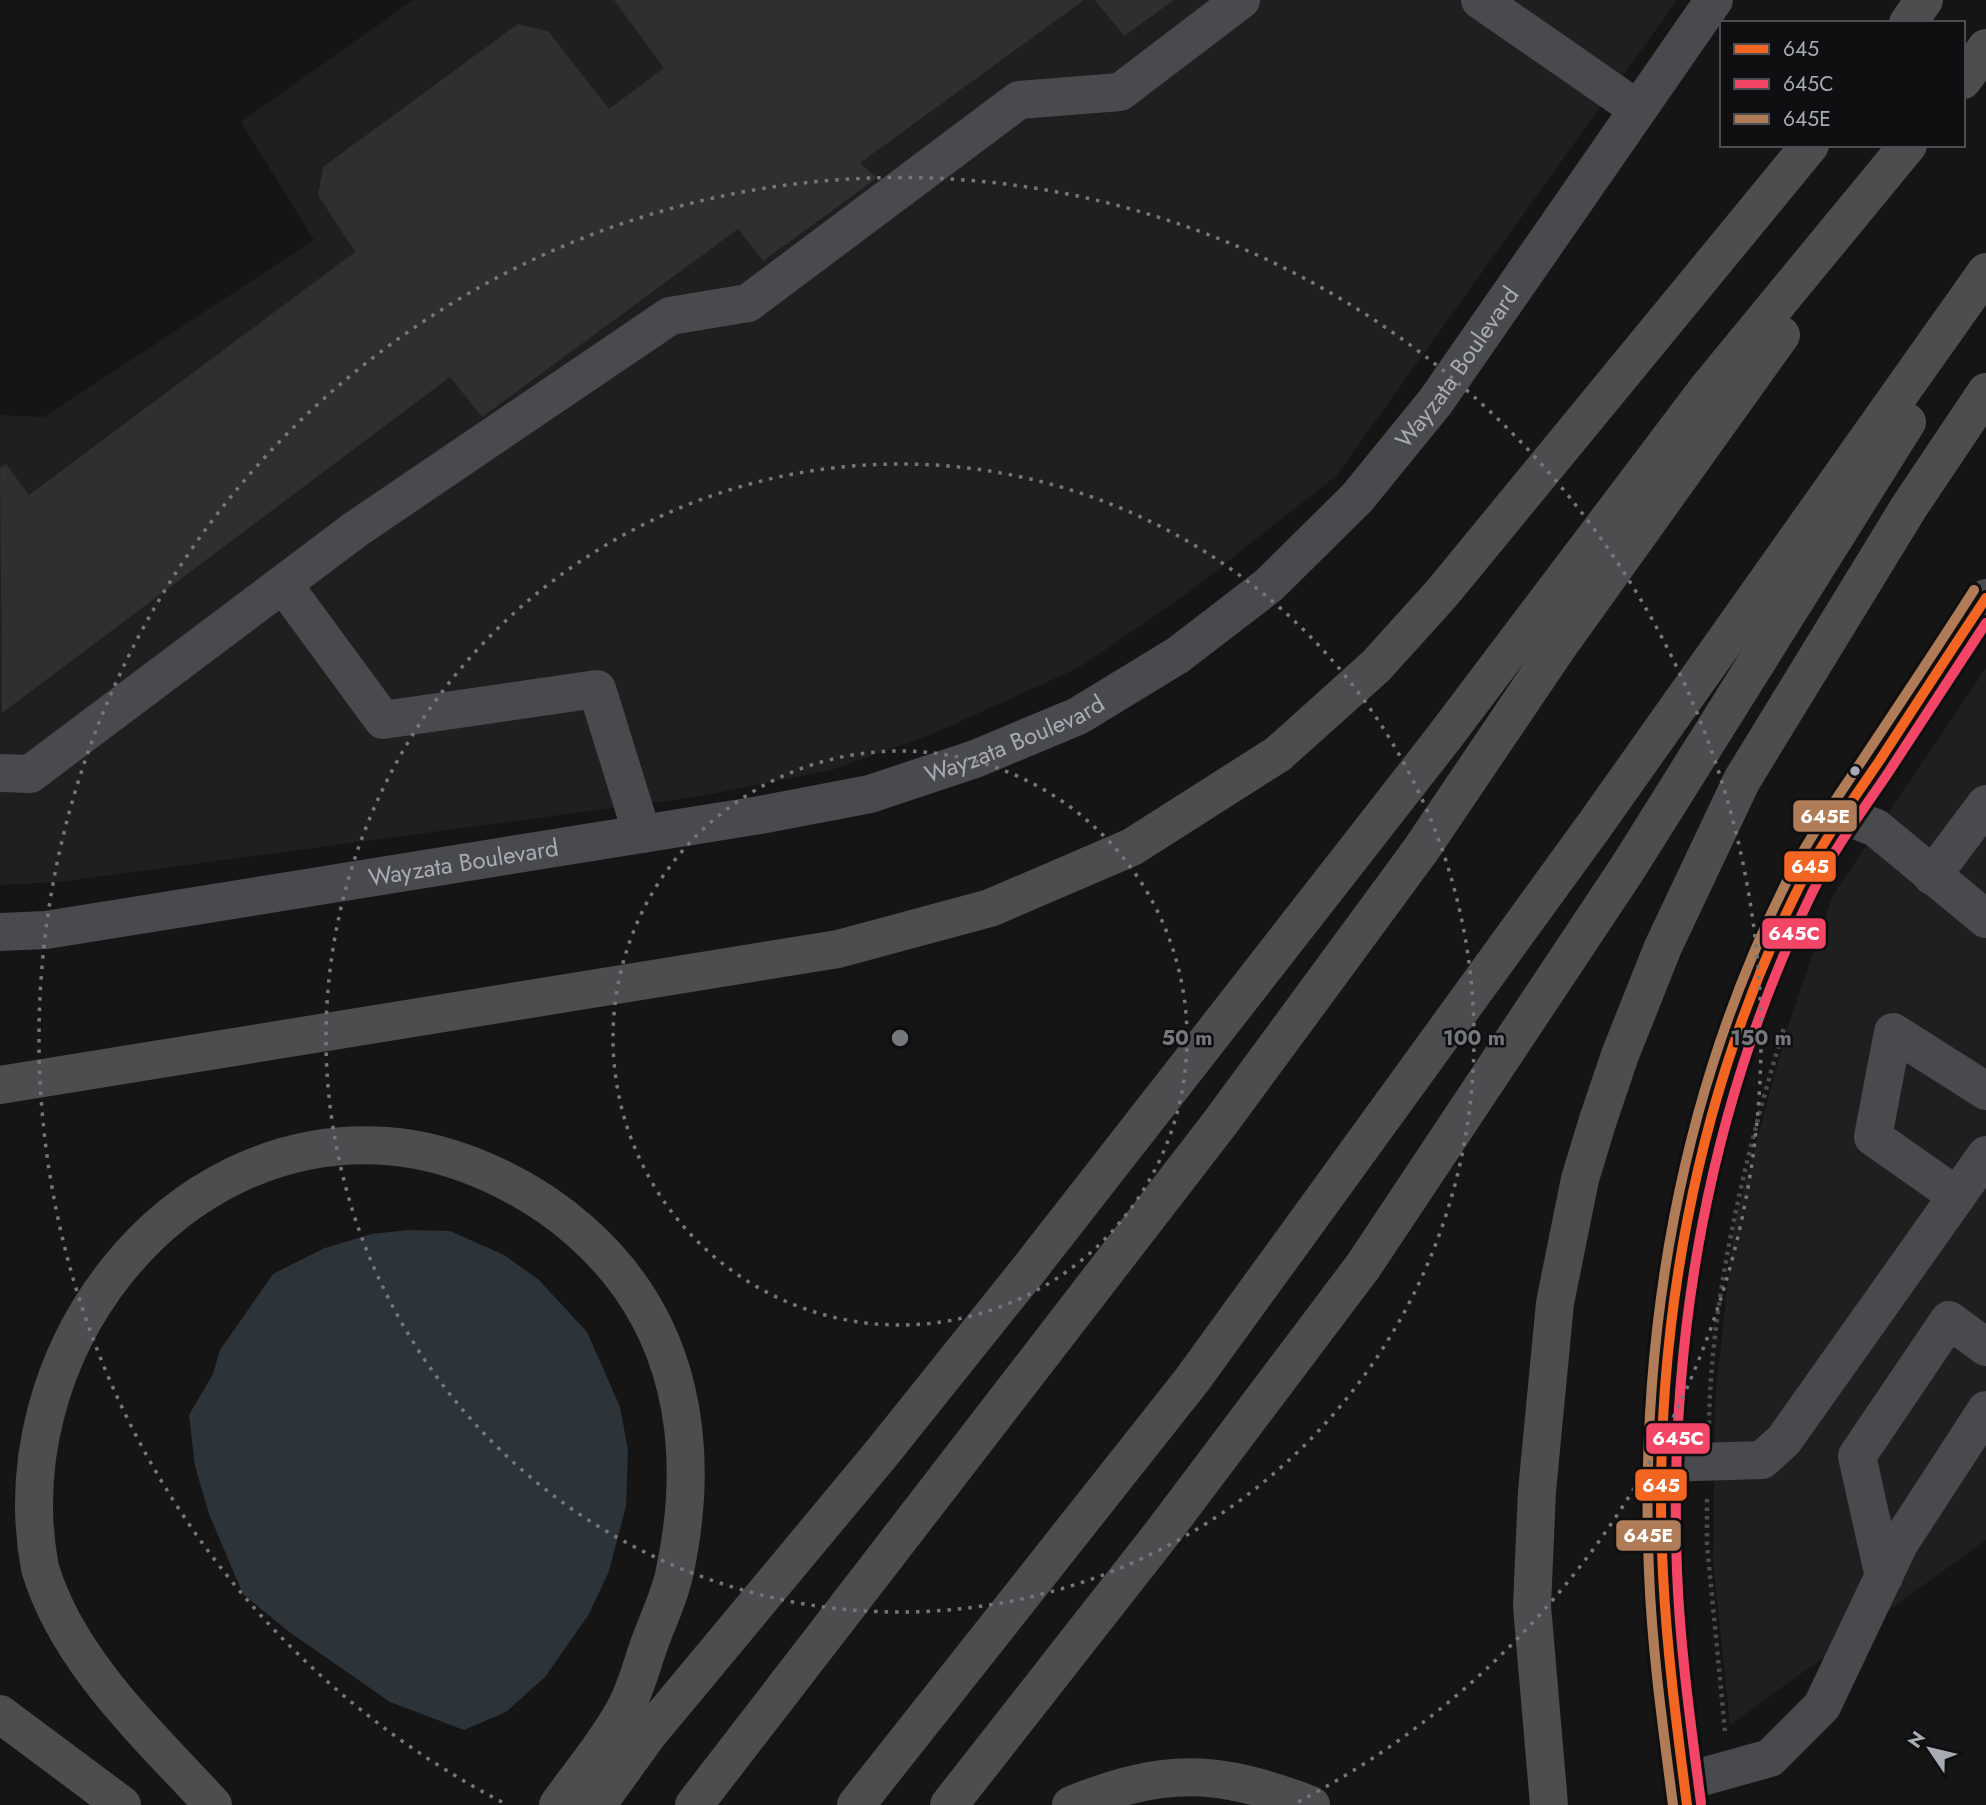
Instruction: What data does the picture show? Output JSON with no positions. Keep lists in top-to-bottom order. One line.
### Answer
{"streets":{"street":["Wayzata Boulevard"]},"lines":["transit line 645E","transit line 645","transit line 645C"],"legend":["645","645C","645E"],"north":"top left","rings":["50 m","100 m","150 m"]}
